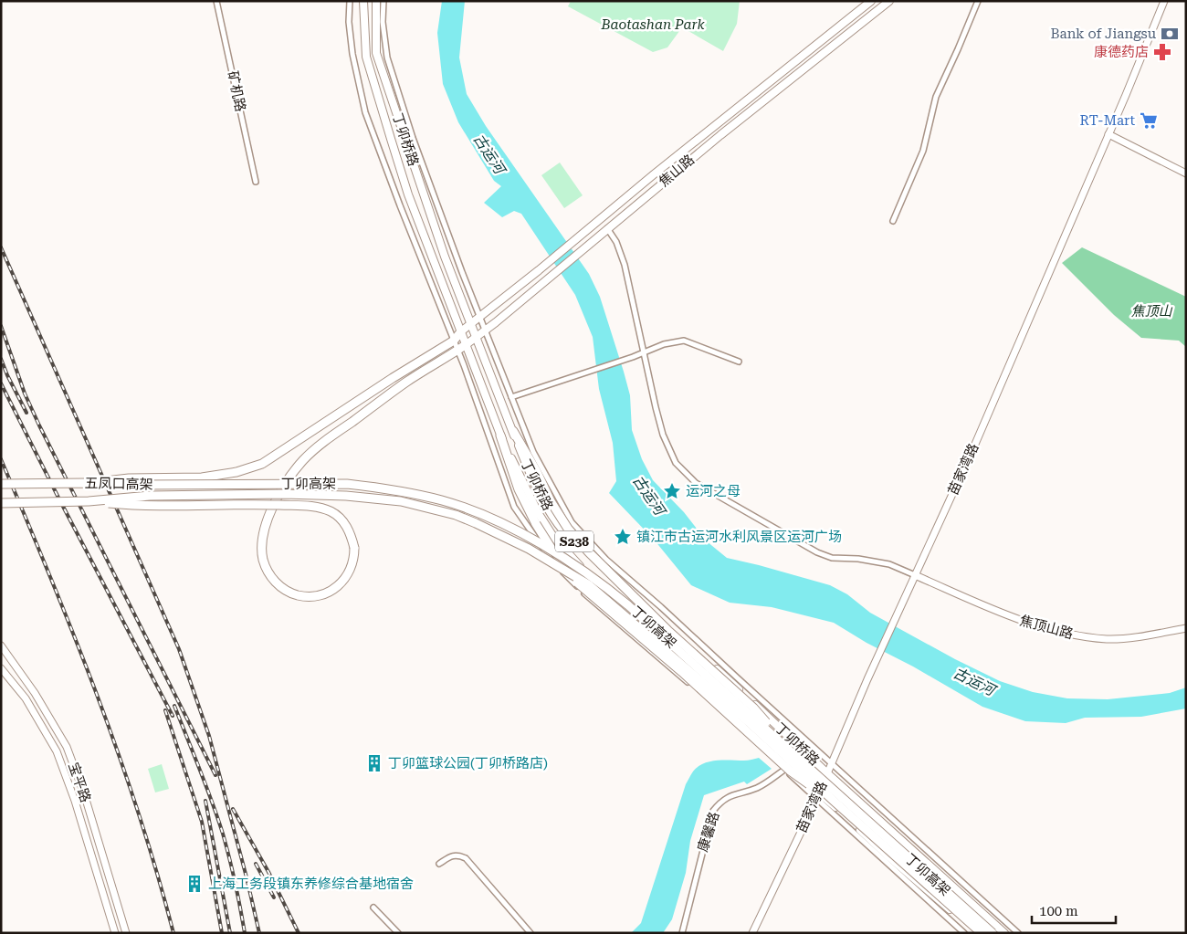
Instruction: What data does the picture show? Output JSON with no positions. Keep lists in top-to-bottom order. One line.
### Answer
{"streets":{"highway":["五凤口高架","丁卯高架"],"main road":["丁卯桥路","焦山路","S238"],"street":["矿机路","苗家湾路","焦顶山路","宝平路","康馨路"]},"crossings":[["丁卯桥路","焦山路"],["丁卯桥路","苗家湾路"],["苗家湾路","焦顶山路"],["五凤口高架","丁卯高架"]],"water":["古运河"],"parks":["Baotashan Park","焦顶山"],"places":{"bank":["Bank of Jiangsu"],"pharmacy":["康德药店"],"supermarket":["RT-Mart"],"place":["运河之母","镇江市古运河水利风景区运河广场"],"building":["丁卯篮球公园(丁卯桥路店)","上海工务段镇东养修综合基地宿舍"]},"scale_bar":"100 m"}
